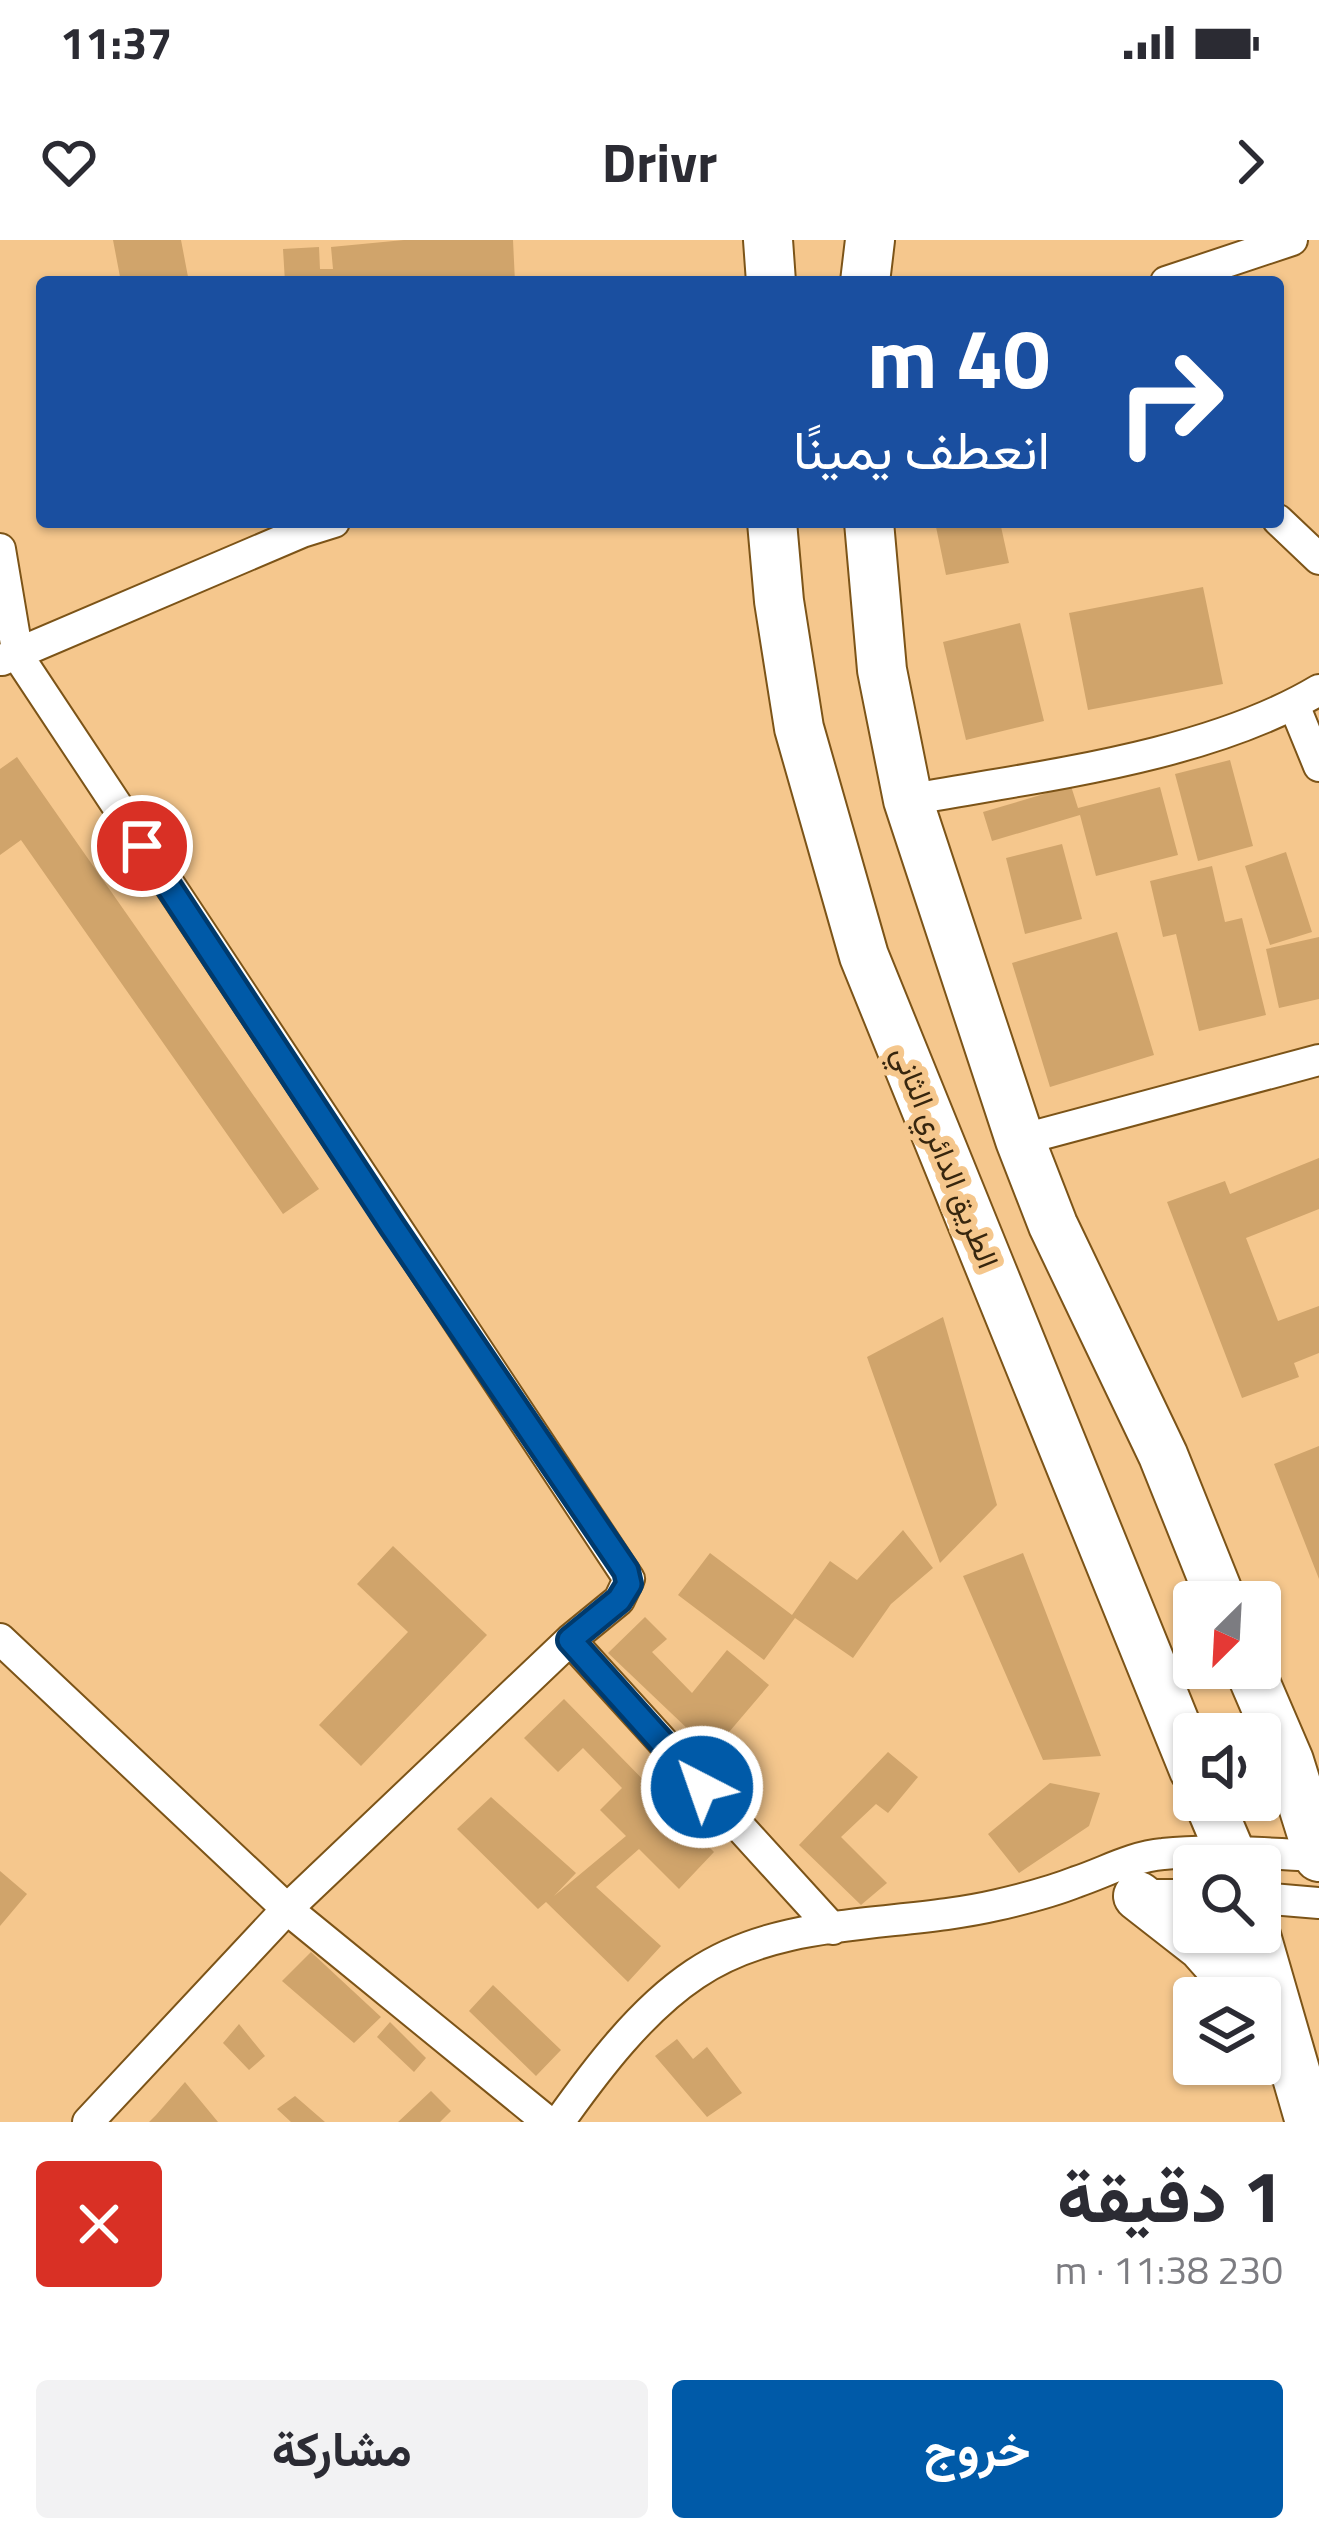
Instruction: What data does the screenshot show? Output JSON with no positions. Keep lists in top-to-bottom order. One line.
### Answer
{"streets":{"main road":["الطريق الدائري الثاني"]},"north":"bottom left","page":{"status":"11:37","header":"Drivr","turn":["40 m","انعطف يمينًا"],"heading":["1 دقيقة","230 m · 11:38"],"buttons":["خروج","مشاركة"]}}
